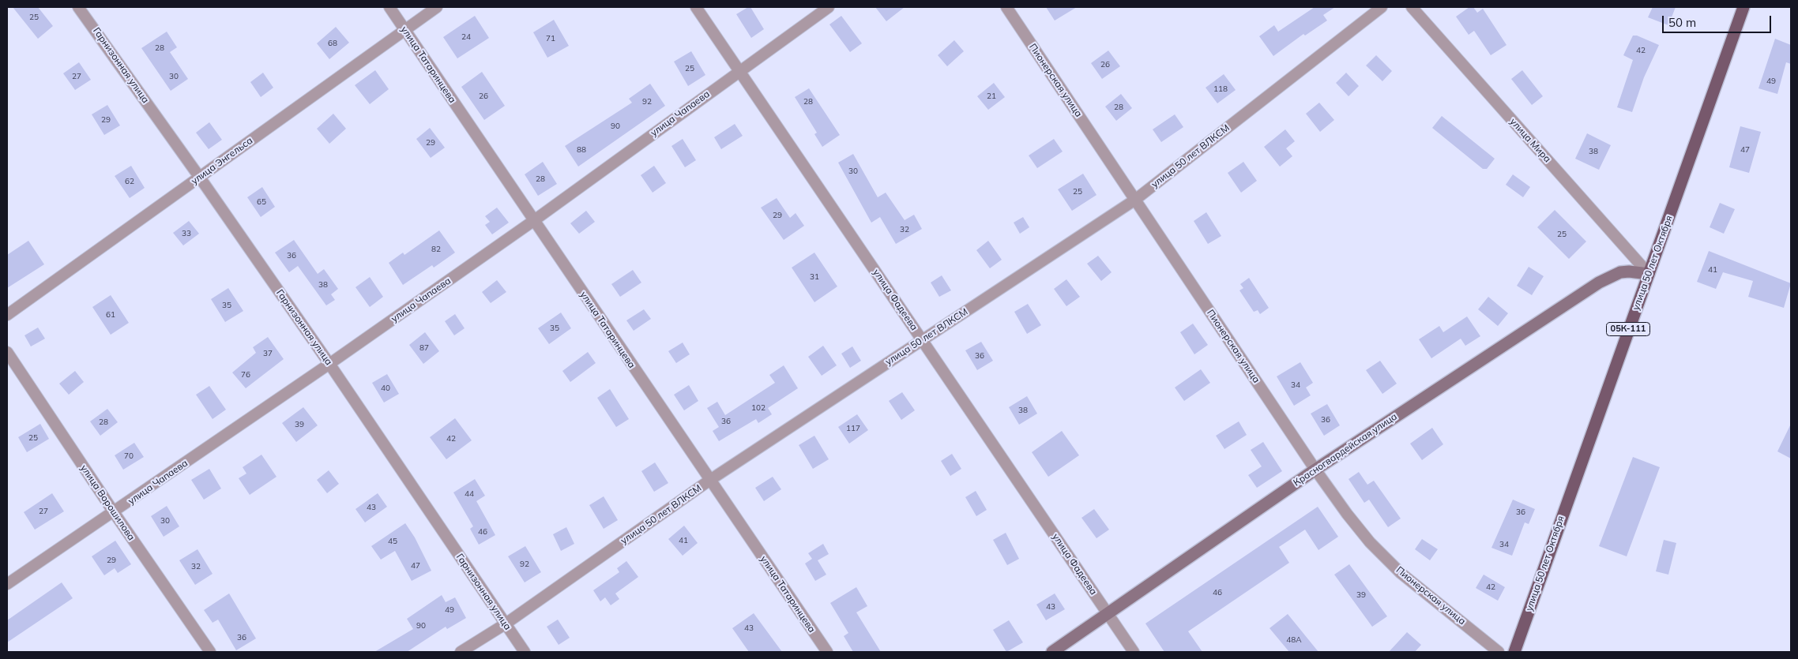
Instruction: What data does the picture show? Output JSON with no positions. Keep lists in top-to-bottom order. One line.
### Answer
{"streets":{"main road":["улица 50 лет Октября","05К-111"],"street":["улица Татаринцева","Гарнизонная улица","Пионерская улица","улица Чапаева","улица Мира","улица 50 лет ВЛКСМ","улица Энгельса","улица Фадеева","Красногвардейская улица","улица Ворошилова"]},"crossings":[["улица Татаринцева","улица Чапаева"],["улица Татаринцева","улица 50 лет ВЛКСМ"],["улица Татаринцева","улица Энгельса"],["Гарнизонная улица","улица Чапаева"],["Гарнизонная улица","улица 50 лет ВЛКСМ"],["Гарнизонная улица","улица Энгельса"],["Пионерская улица","улица 50 лет ВЛКСМ"],["Пионерская улица","Красногвардейская улица"],["улица Чапаева","улица Фадеева"],["улица Чапаева","улица Ворошилова"],["улица Мира","улица 50 лет Октября"],["улица Мира","Красногвардейская улица"],["улица 50 лет ВЛКСМ","улица Фадеева"],["улица 50 лет Октября","Красногвардейская улица"],["улица Фадеева","Красногвардейская улица"]],"house_numbers":["25","24","71","68","28","42","26","25","27","30","49","118","26","21","92","28","28","29","90","29","88","47","38","30","28","62","25","65","29","32","33","25","82","36","41","31","38","35","61","35","87","37","36","76","34","40","102","38","36","36","28","39","117","25","42","70","44","43","27","36","30","46","41","45","34","29","92","47","32","42","46","39","43","49","90","43","36","48А"],"scale_bar":"50 m"}
